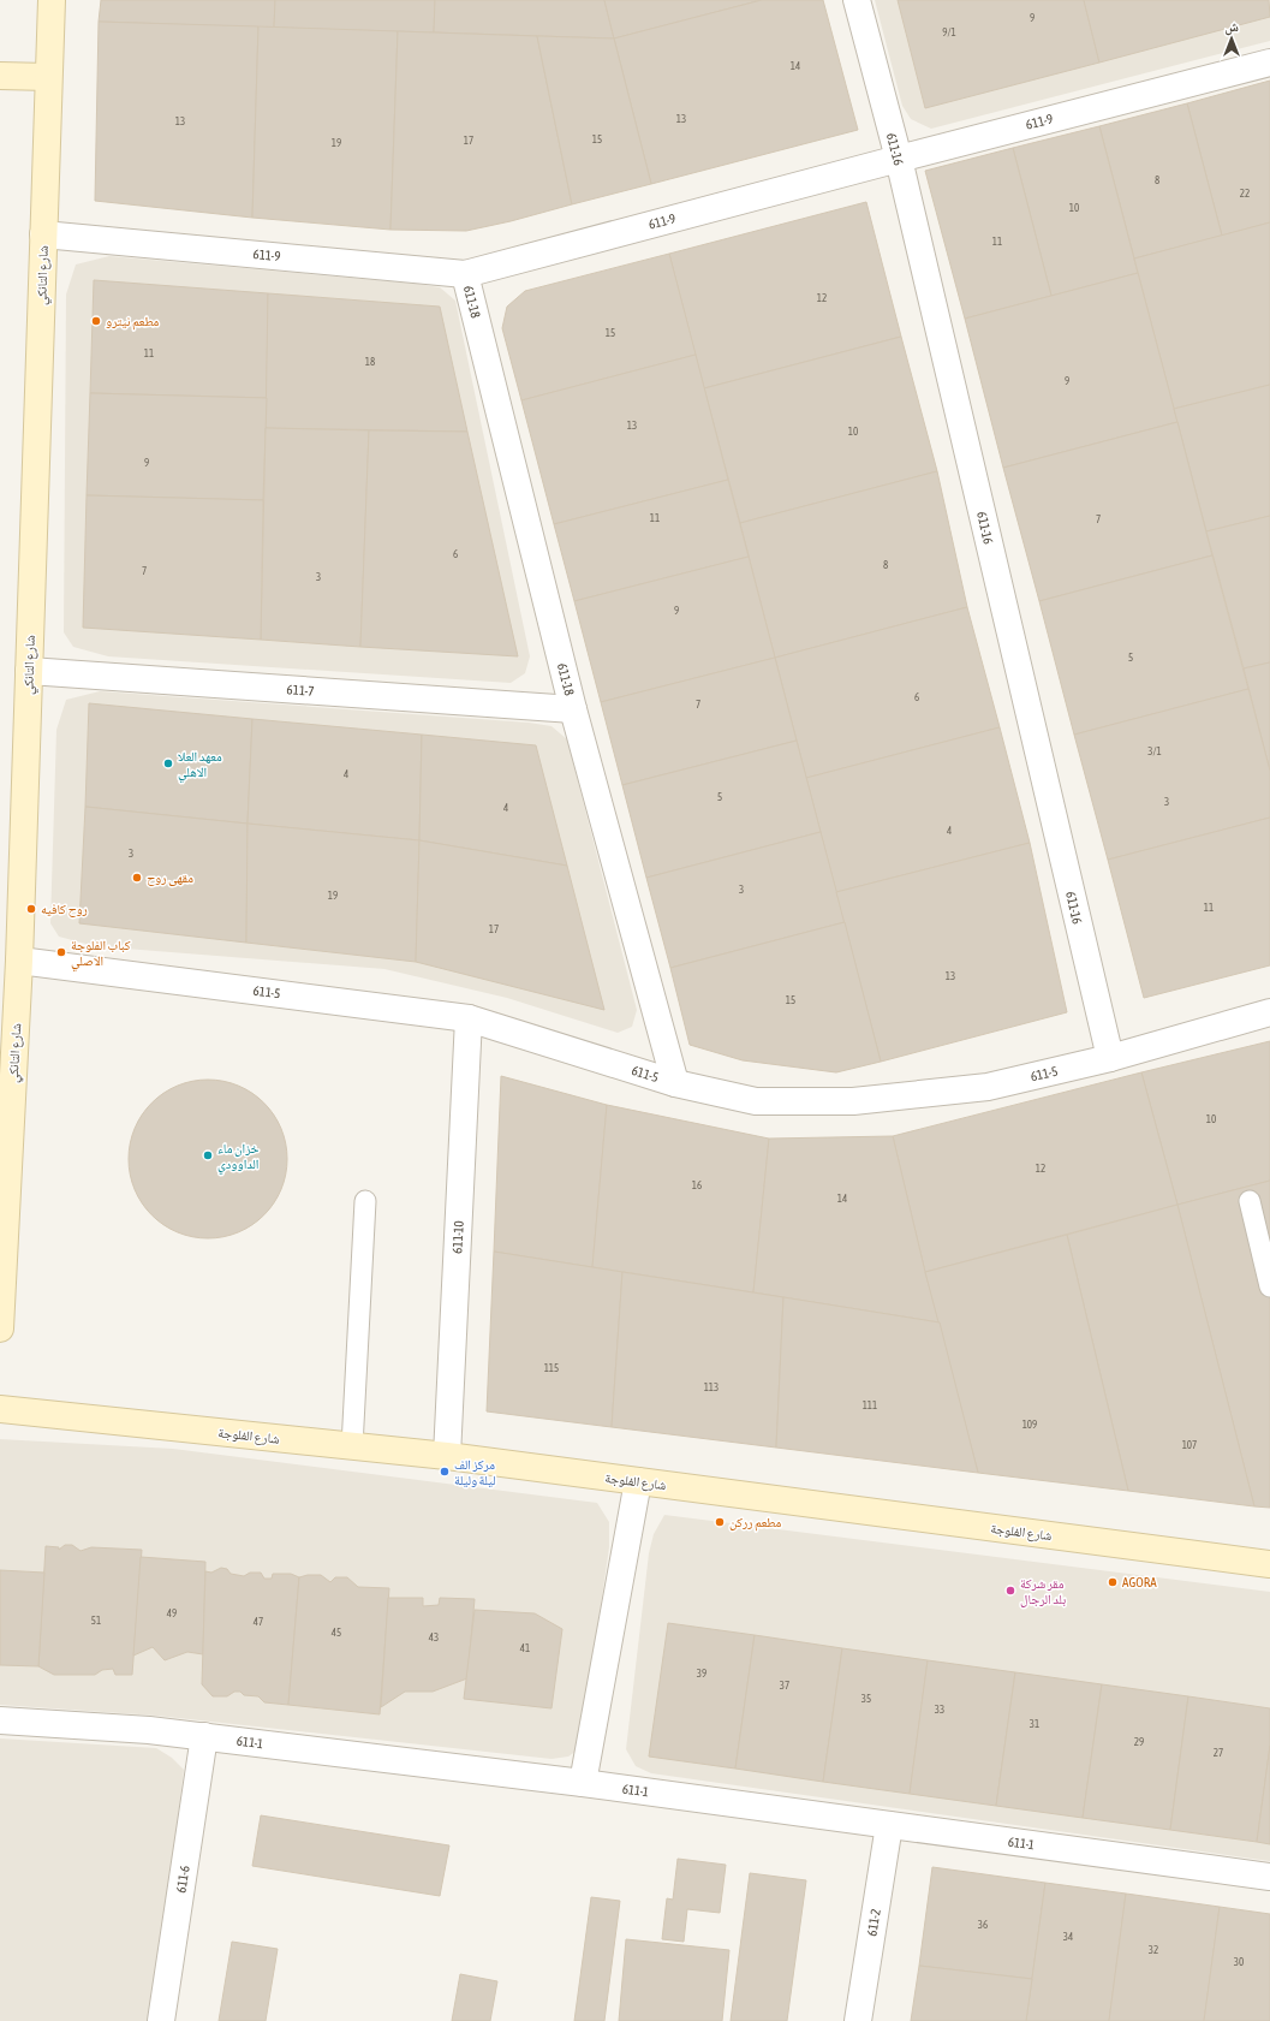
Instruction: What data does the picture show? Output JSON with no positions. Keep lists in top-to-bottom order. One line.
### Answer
{"streets":{"street":["611-9","611-16","شارع التانكي","611-18","611-7","611-5","611-10","شارع الفلوجة","611-1","611-6","611-2"]},"crossings":[["611-9","611-16"],["611-9","شارع التانكي"],["611-9","611-18"],["611-16","611-5"],["شارع التانكي","611-7"],["شارع التانكي","611-5"],["611-18","611-7"],["611-18","611-5"],["611-5","611-10"],["611-10","شارع الفلوجة"],["611-1","611-6"],["611-1","611-2"]],"places":["مطعم نيترو","معهد العلا الاهلي","مقهى روح","روح كافيه","كباب الفلوجة الاصلي","خزان ماء الداوودي","مركز الف ليلة وليلة","مطعم رركن","AGORA","مقر شركة بلد الرجال"],"house_numbers":["9","9/1","14","13","13","15","17","19","8","22","10","11","12","15","11","18","9","13","10","9","11","7","6","8","7","3","9","5","6","7","3/1","4","5","3","4","4","3","3","19","11","17","13","15","10","12","16","14","115","113","111","109","107","49","51","47","45","43","41","39","37","35","33","31","29","27","36","34","32","30"],"north":"top"}
